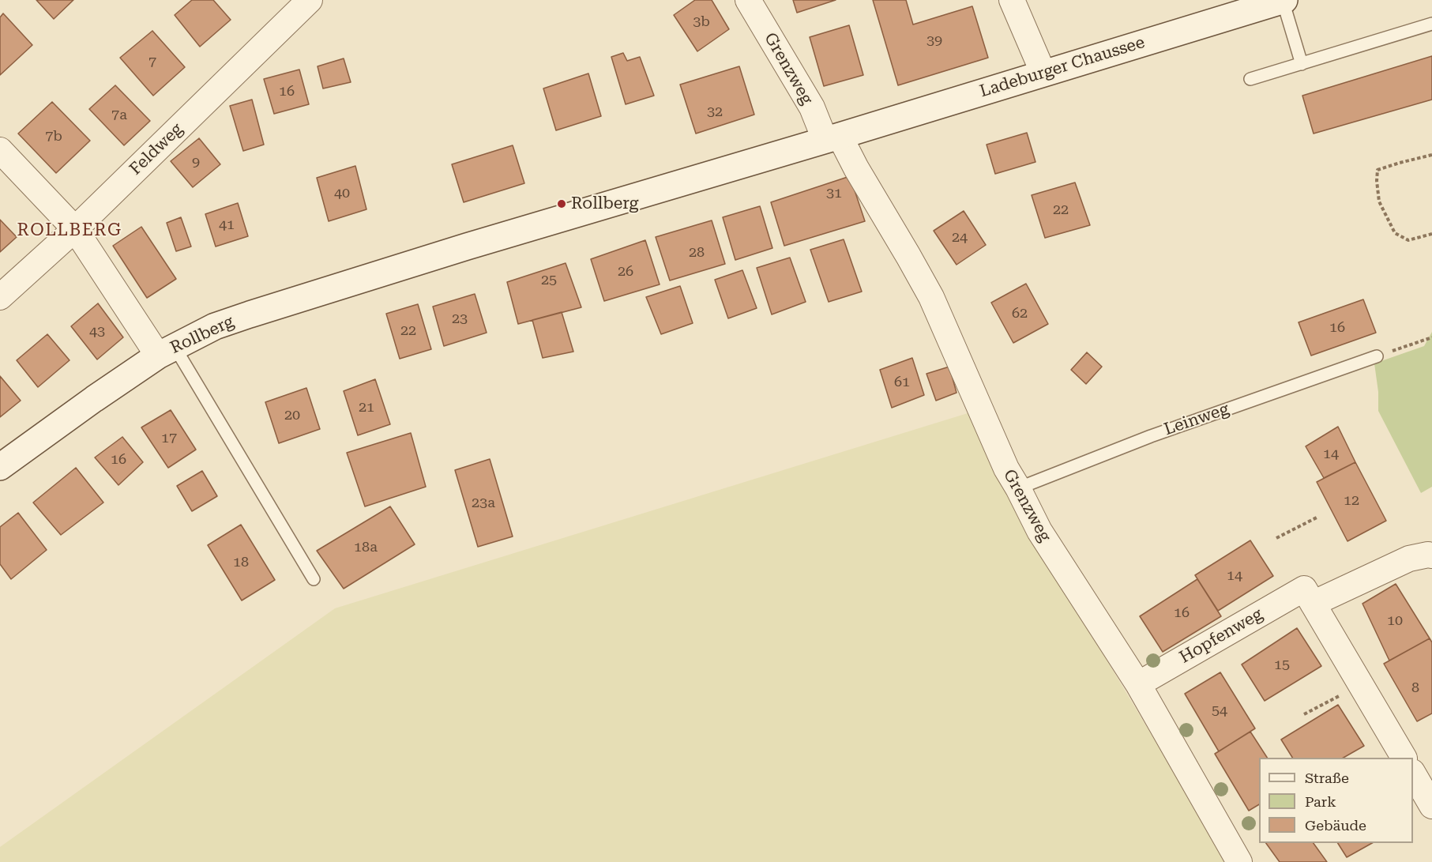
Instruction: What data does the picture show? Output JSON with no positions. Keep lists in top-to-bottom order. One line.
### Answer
{"streets":{"main road":["Ladeburger Chaussee","Rollberg"],"street":["Grenzweg","Feldweg","Hopfenweg"],"lane":["Leinweg"]},"crossings":[["Ladeburger Chaussee","Grenzweg"],["Ladeburger Chaussee","Rollberg"],["Grenzweg","Rollberg"],["Grenzweg","Leinweg"],["Grenzweg","Hopfenweg"]],"districts":["ROLLBERG"],"places":["Rollberg"],"house_numbers":["3b","39","7","16","32","7a","7b","9","40","31","22","41","24","28","26","25","62","23","16","22","43","61","21","20","17","14","16","12","23a","18a","18","14","16","10","15","8","54"],"legend":["Straße","Park","Gebäude"]}
